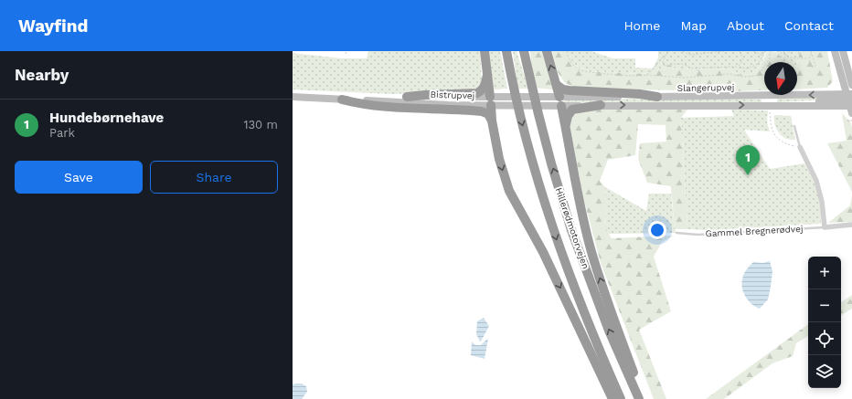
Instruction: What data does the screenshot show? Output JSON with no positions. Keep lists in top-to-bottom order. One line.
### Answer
{"streets":{"highway":["Hillerødmotorvejen"],"main road":["Slangerupvej","Bistrupvej"],"street":["Gammel Bregnerødvej"]},"crossings":[["Slangerupvej","Bistrupvej"]],"north":"bottom","page":{"header":"Wayfind","nav":["Home","Map","About","Contact"],"heading":"Nearby","list":[{"mark":"1","name":"Hundebørnehave","note":"Park","value":"130 m"}],"pins":"1","buttons":["Save","Share"],"map_buttons":["+","−"]}}
